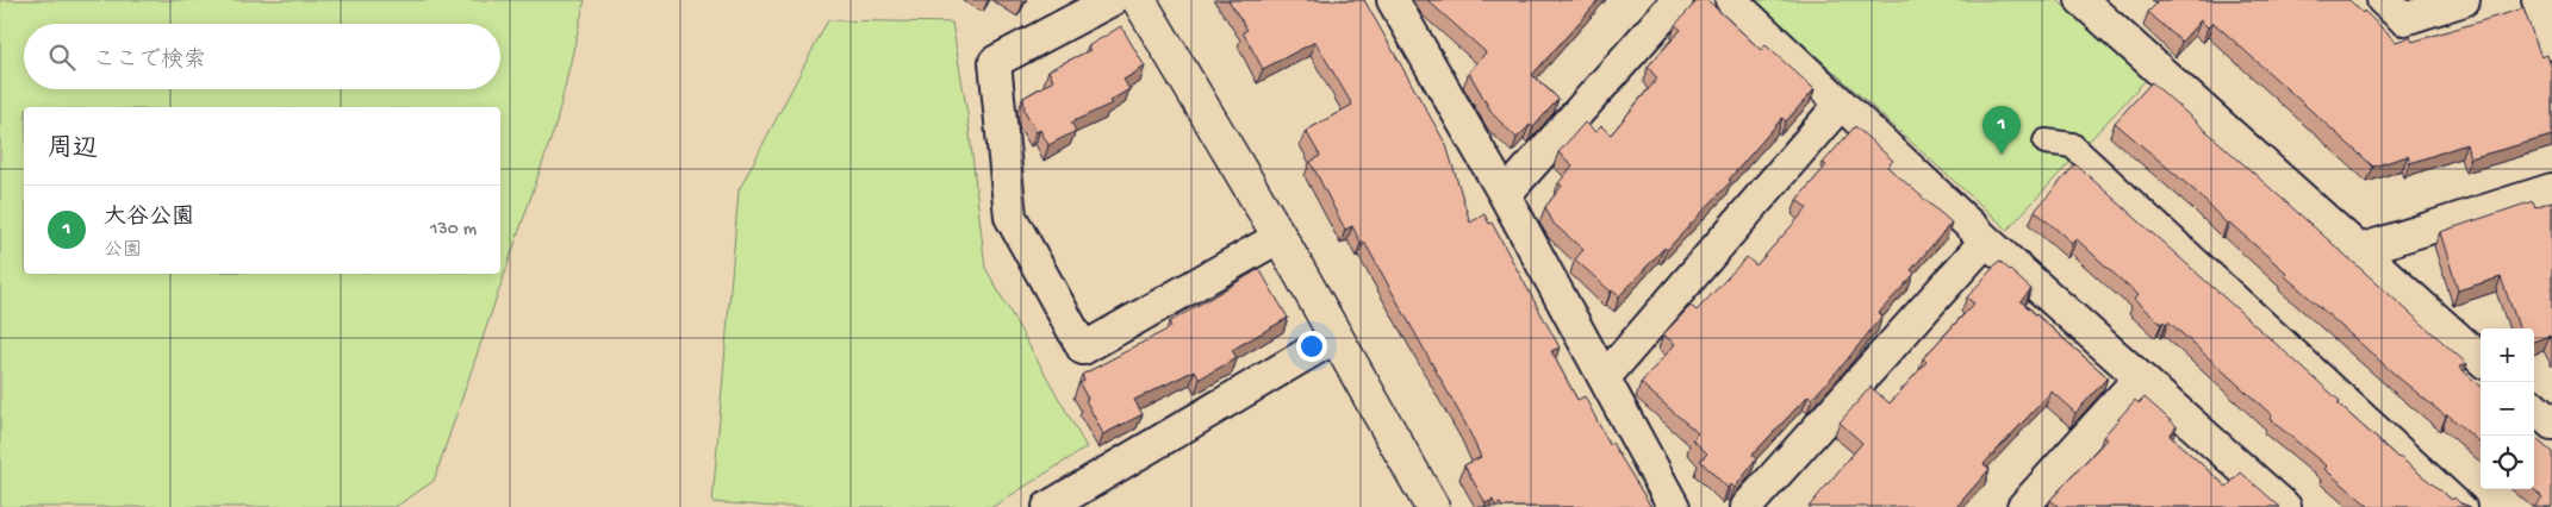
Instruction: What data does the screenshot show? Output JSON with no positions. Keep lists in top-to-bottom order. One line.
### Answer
{"page":{"search":"ここで検索","pins":"1","heading":"周辺","list":[{"mark":"1","name":"大谷公園","note":"公園","value":"130 m"}],"map_buttons":["+","−"]}}
